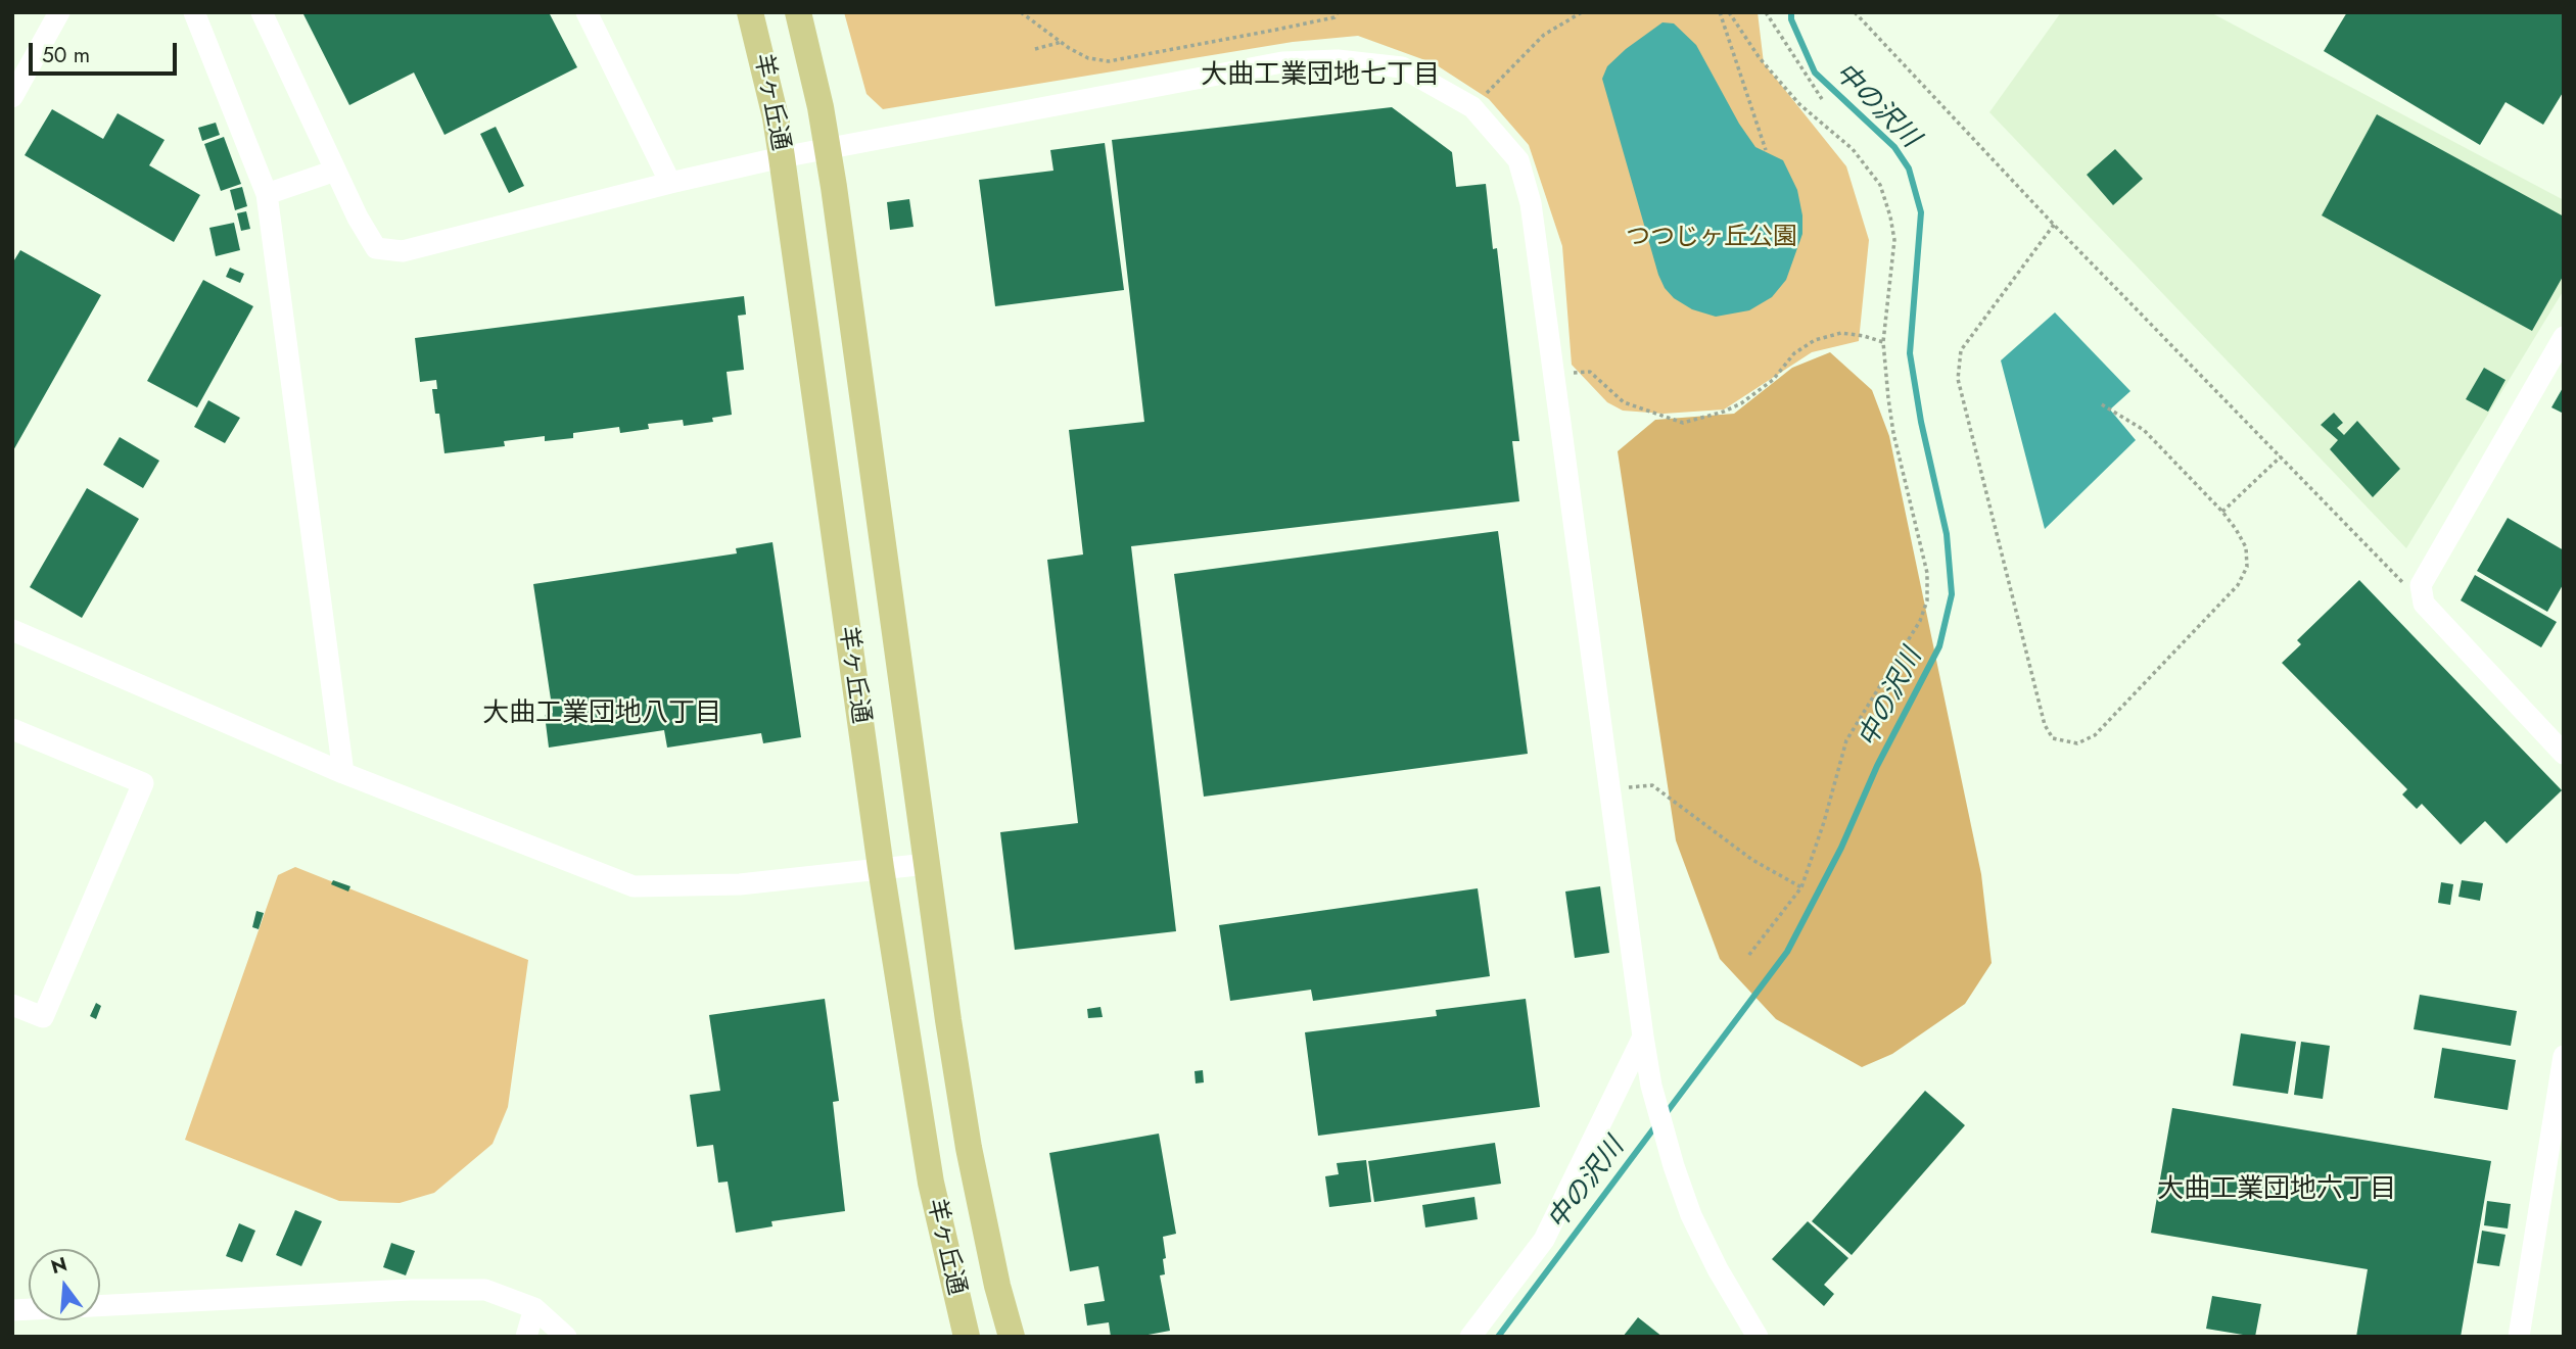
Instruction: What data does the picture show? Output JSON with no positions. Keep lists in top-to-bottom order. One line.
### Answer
{"streets":{"main road":["羊ヶ丘通"]},"districts":["大曲工業団地七丁目","大曲工業団地八丁目","大曲工業団地六丁目"],"water":["中の沢川"],"parks":["つつじヶ丘公園"],"scale_bar":"50 m","north":"top"}
